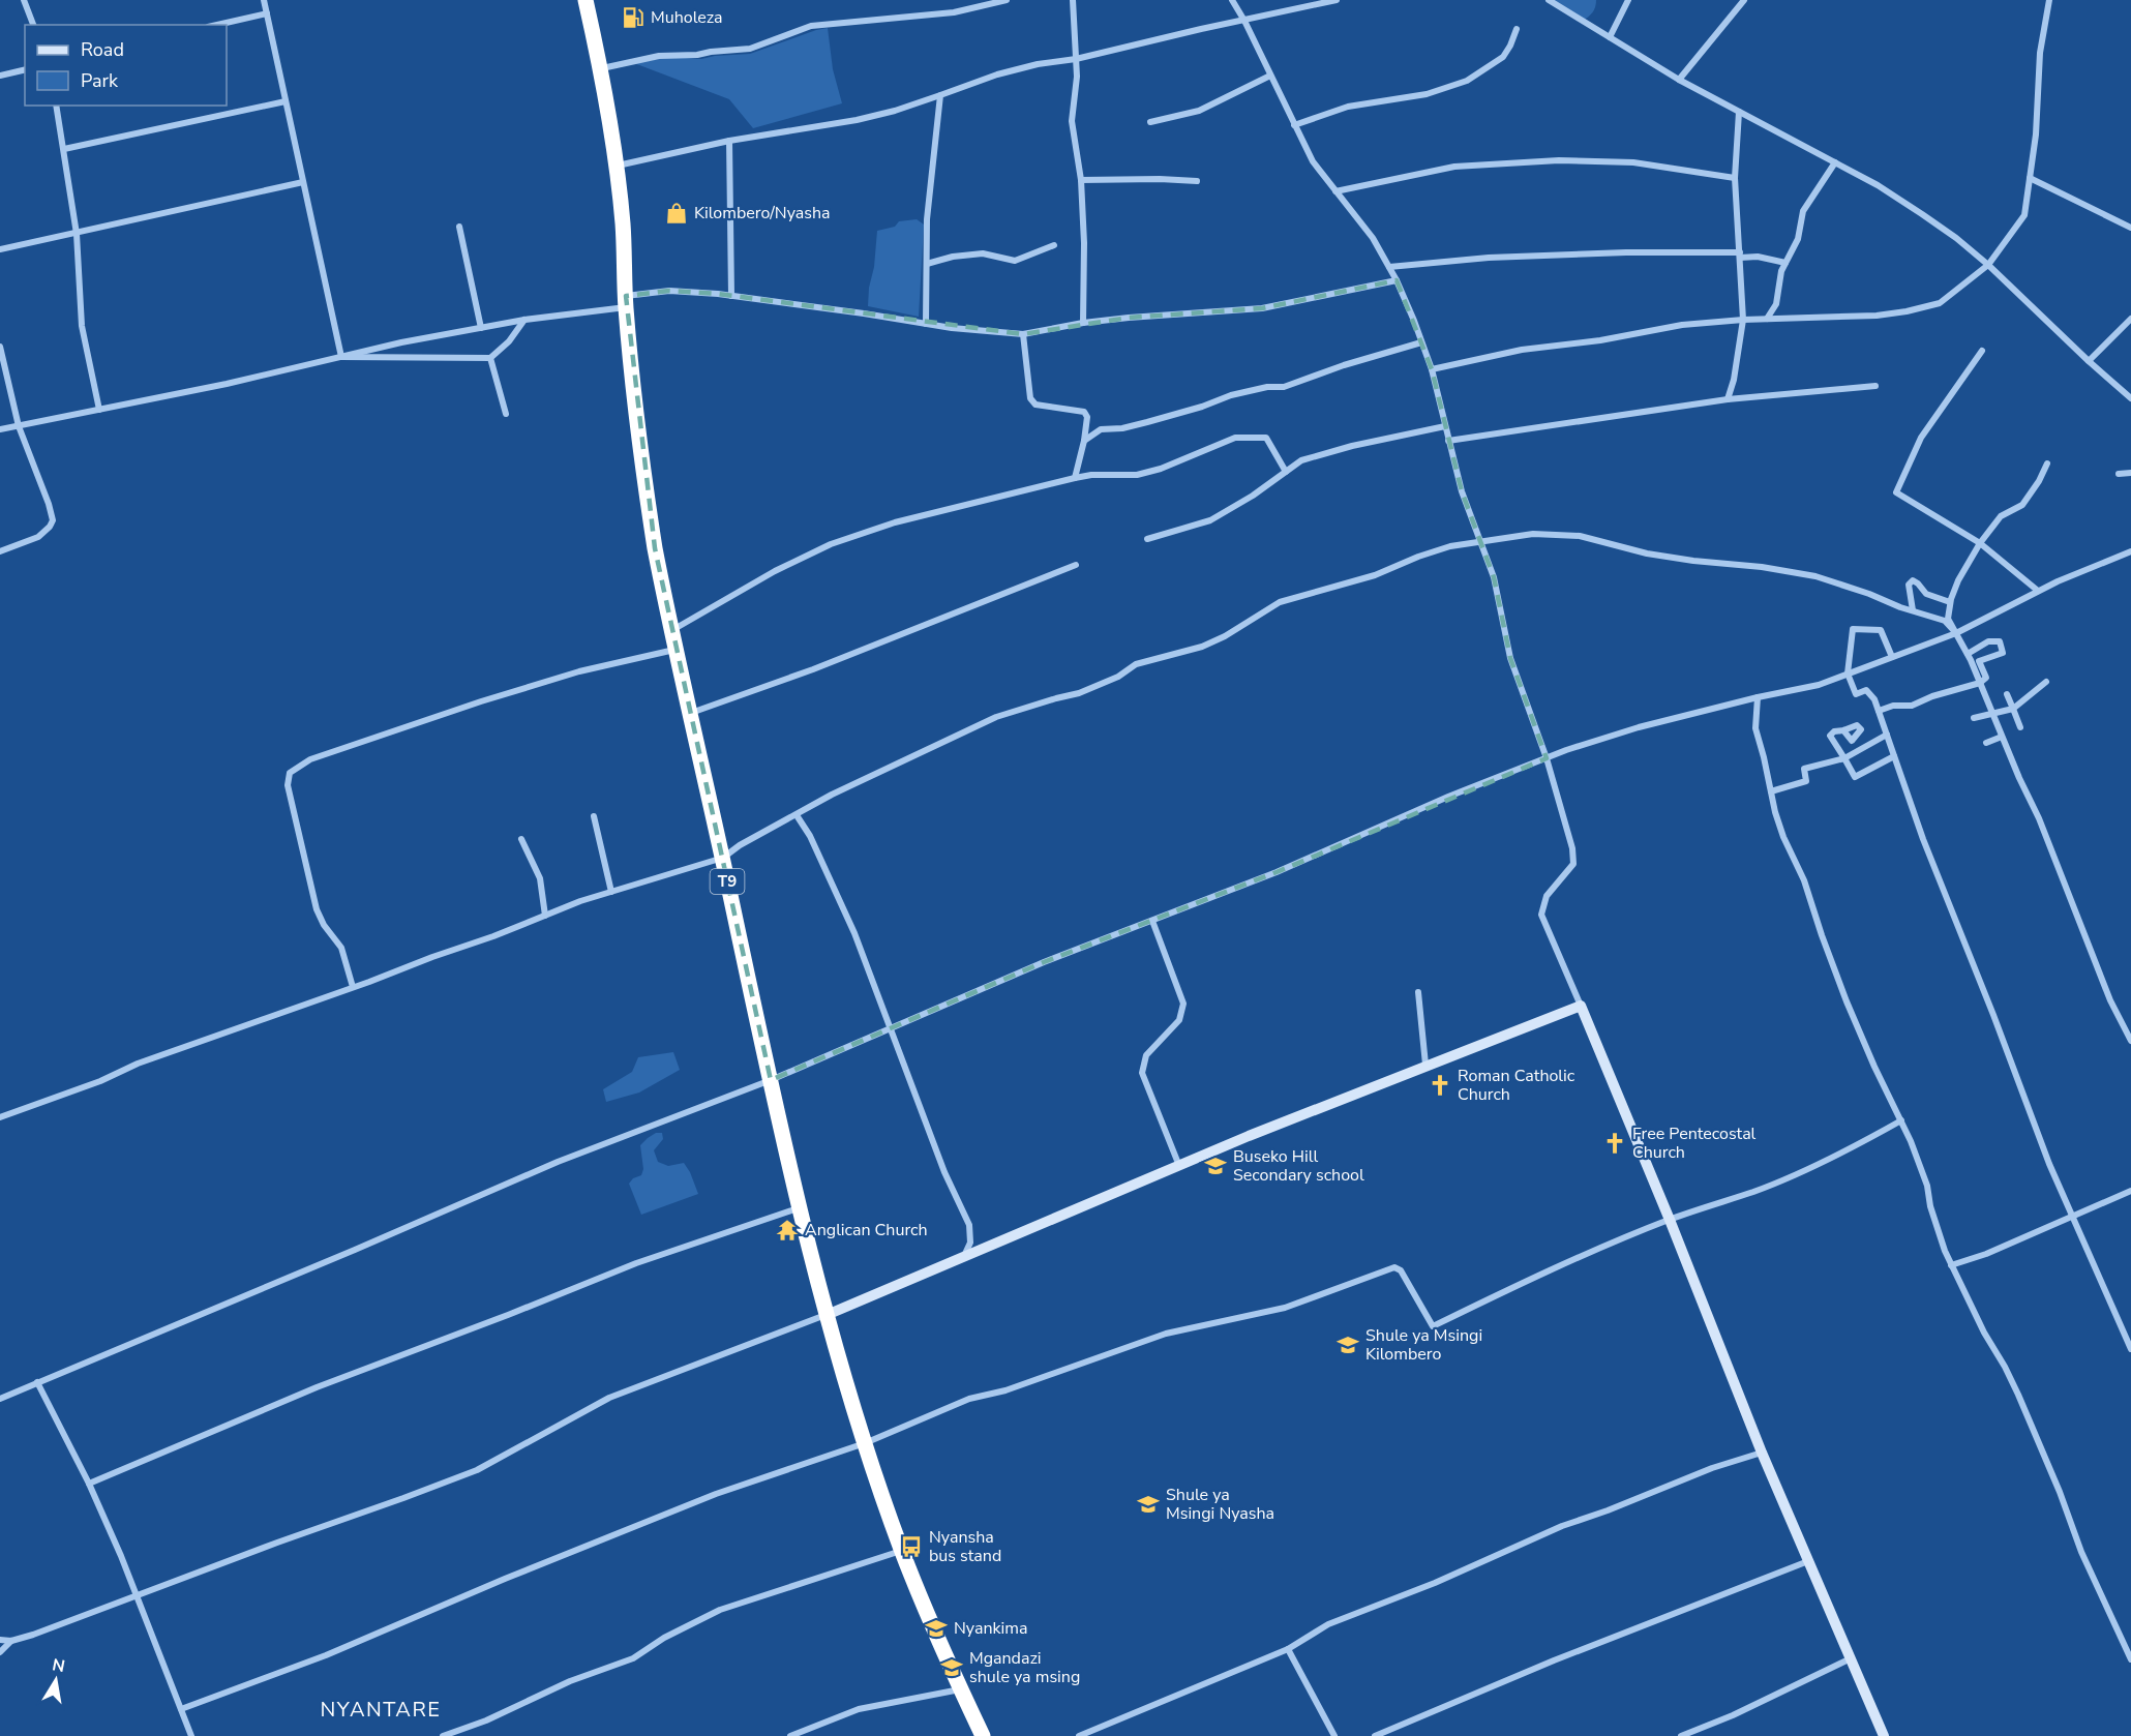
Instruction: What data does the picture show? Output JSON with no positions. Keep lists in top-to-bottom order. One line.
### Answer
{"streets":{"highway":["T9"]},"districts":["NYANTARE"],"places":{"fuel station":["Muholeza"],"shop":["Kilombero/Nyasha"],"church":["Roman Catholic Church","Free Pentecostal Church"],"school or university":["Buseko Hill Secondary school","Shule ya Msingi Kilombero","Shule ya Msingi Nyasha","Nyankima","Mgandazi shule ya msing"],"temple":["Anglican Church"],"bus stop":["Nyansha bus stand"]},"legend":["Road","Park"],"north":"top"}
